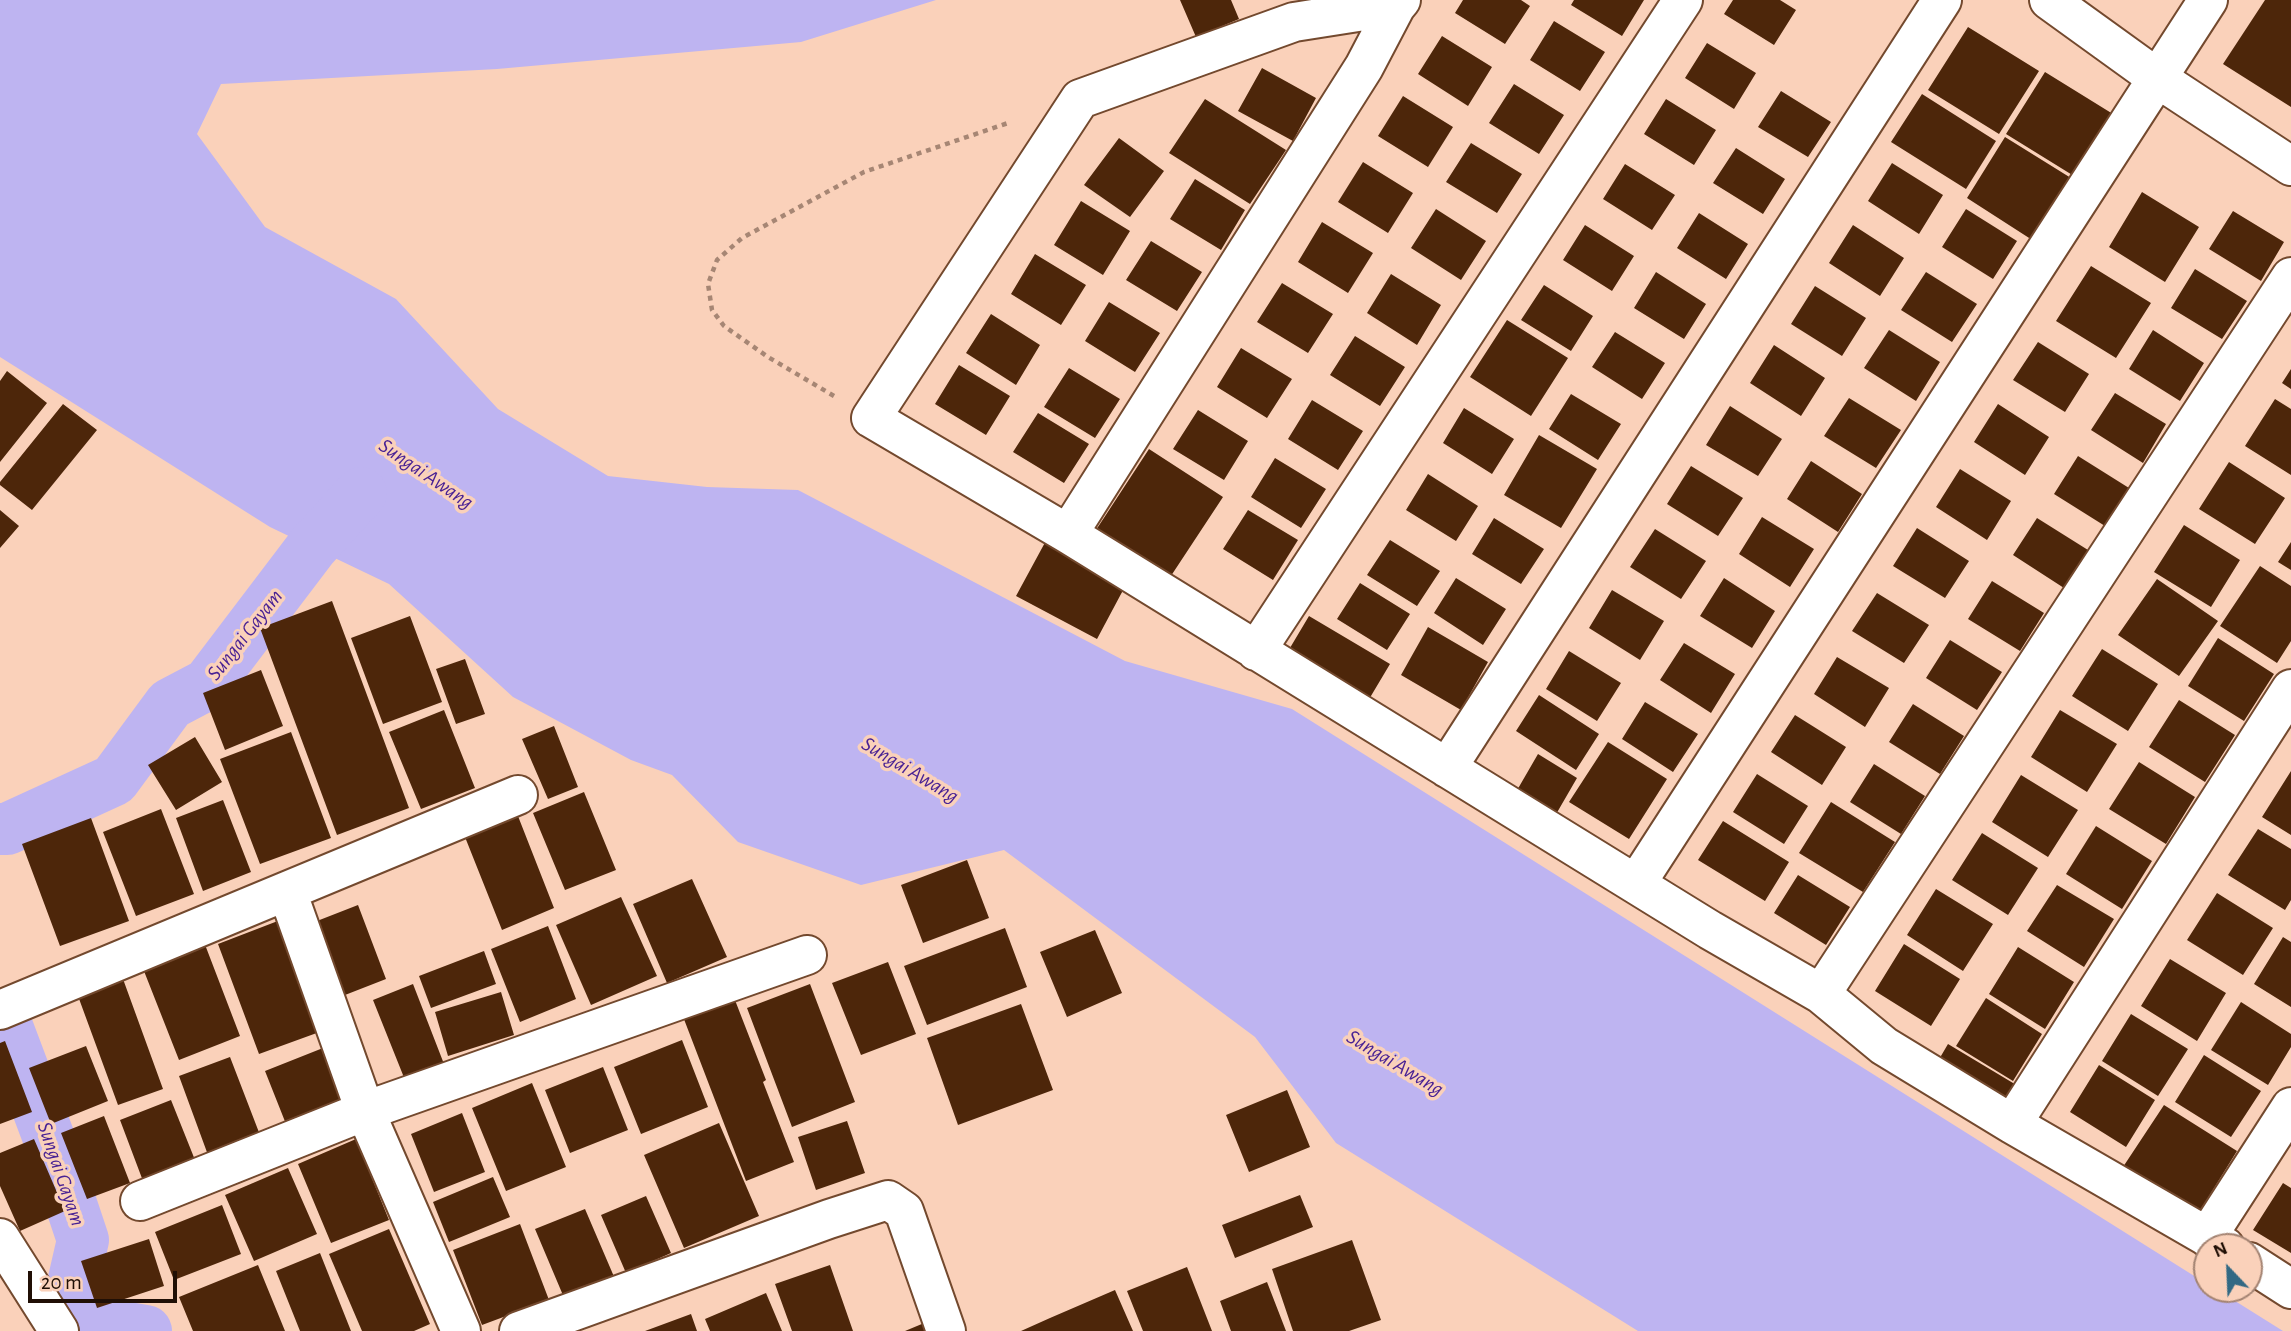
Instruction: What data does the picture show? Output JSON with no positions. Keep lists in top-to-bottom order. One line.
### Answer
{"water":["Sungai Awang","Sungai Gayam"],"scale_bar":"20 m","north":"top left"}
